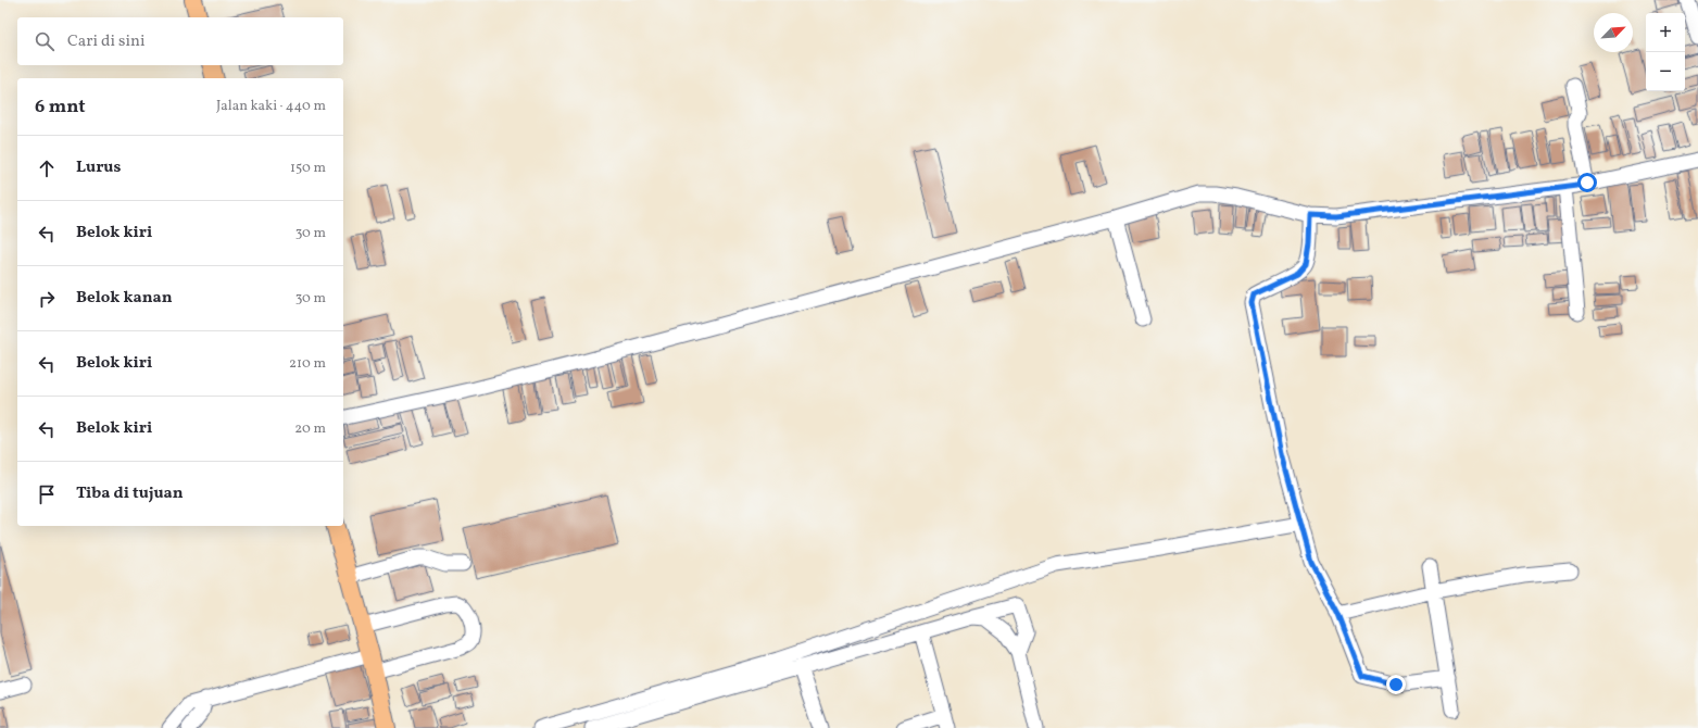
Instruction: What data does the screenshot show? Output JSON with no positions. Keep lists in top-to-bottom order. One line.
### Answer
{"north":"top right","page":{"map_buttons":["+","−"],"search":"Cari di sini","heading":["6 mnt","Jalan kaki · 440 m"],"list":[["Lurus","150 m"],["Belok kiri","30 m"],["Belok kanan","30 m"],["Belok kiri","210 m"],["Belok kiri","20 m"],"Tiba di tujuan"]}}
